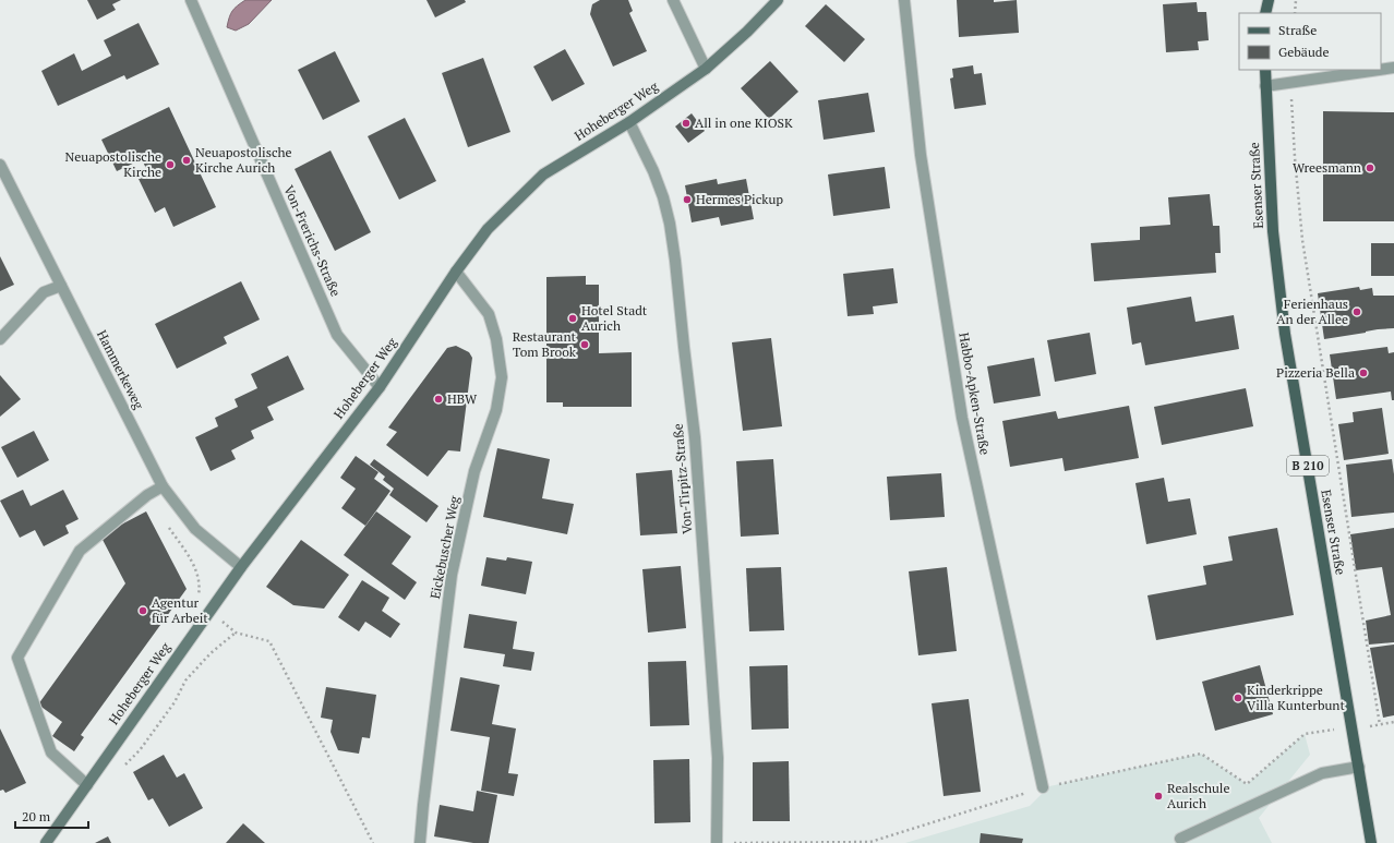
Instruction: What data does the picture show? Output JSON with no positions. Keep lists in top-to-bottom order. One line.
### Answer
{"streets":{"main road":["Esenser Straße","B 210"],"street":["Hoheberger Weg","Von-Frerichs-Straße","Hammerkeweg","Habbo-Apken-Straße","Von-Tirpitz-Straße","Eickebuscher Weg"]},"crossings":[["Hoheberger Weg","Von-Frerichs-Straße"],["Hoheberger Weg","Hammerkeweg"],["Hoheberger Weg","Von-Tirpitz-Straße"],["Hoheberger Weg","Eickebuscher Weg"]],"places":["All in one KIOSK","Neuapostolische Kirche Aurich","Neuapostolische Kirche","Wreesmann","Hermes Pickup","Ferienhaus An der Allee","Hotel Stadt Aurich","Restaurant Tom Brook","Pizzeria Bella","HBW","Agentur für Arbeit","Kinderkrippe Villa Kunterbunt","Realschule Aurich"],"legend":["Straße","Gebäude"],"scale_bar":"20 m"}
